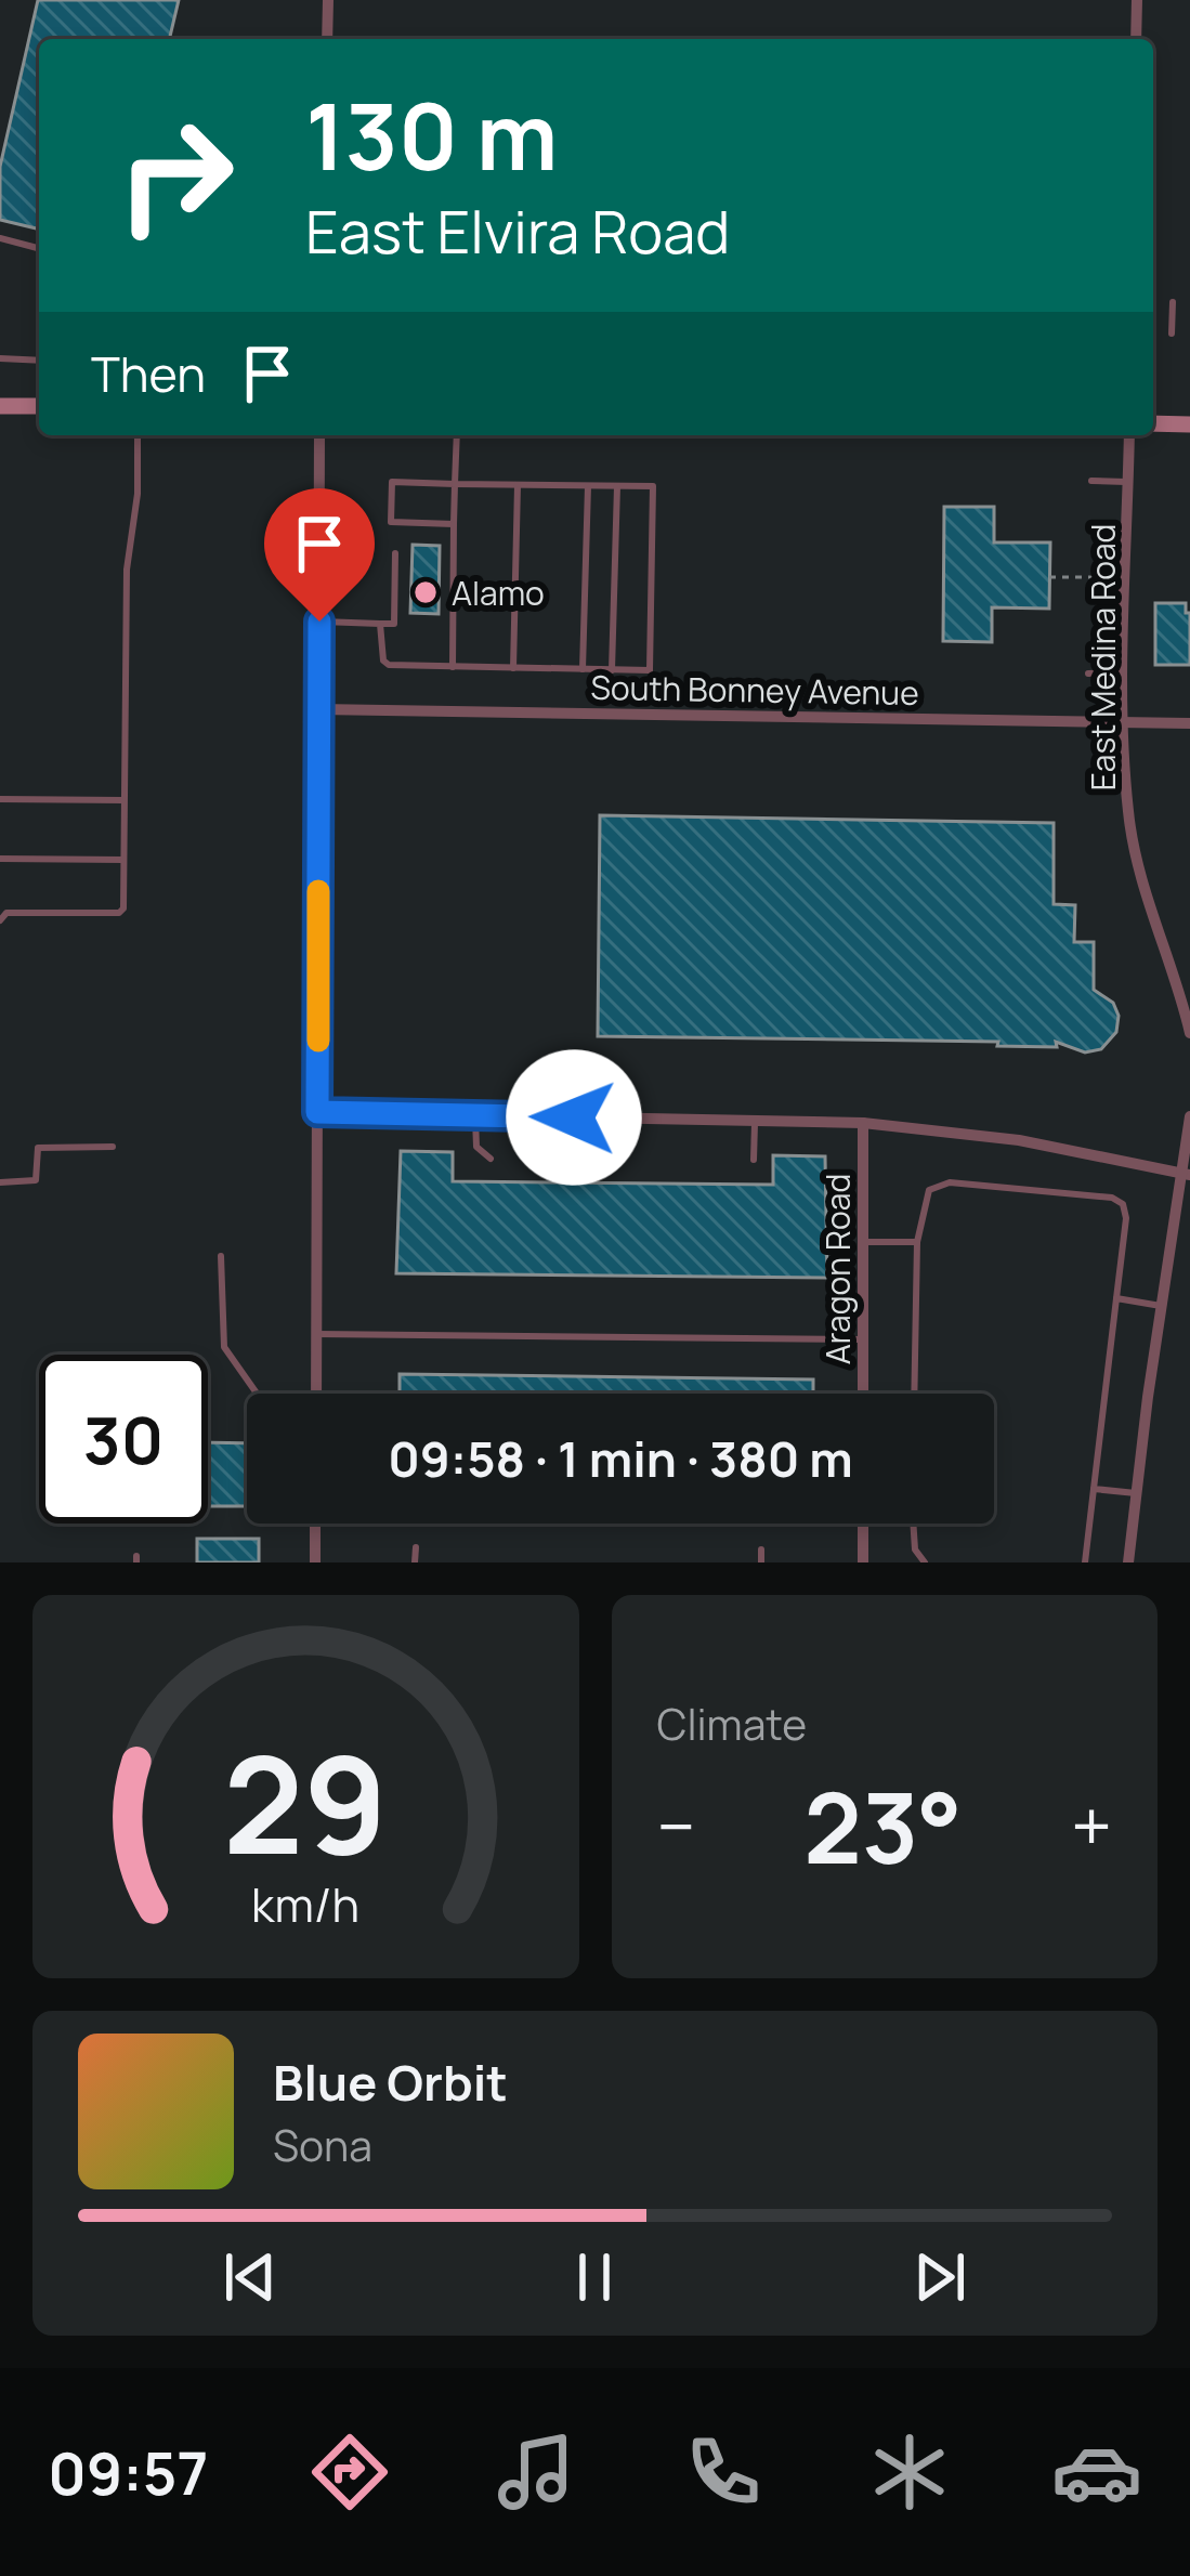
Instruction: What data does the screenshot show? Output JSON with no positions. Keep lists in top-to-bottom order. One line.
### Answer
{"streets":{"street":["East Medina Road","South Bonney Avenue","Aragon Road"]},"crossings":[["East Medina Road","South Bonney Avenue"]],"places":["Alamo"],"page":{"turn":["130 m","East Elvira Road"],"then":"Then","limit":"30","trip":"09:58 · 1 min · 380 m","tile":"Climate","heat":["−","23°","+"],"song":["Blue Orbit","Sona"],"tabs":"09:57","gauge":["29","km/h"]}}
